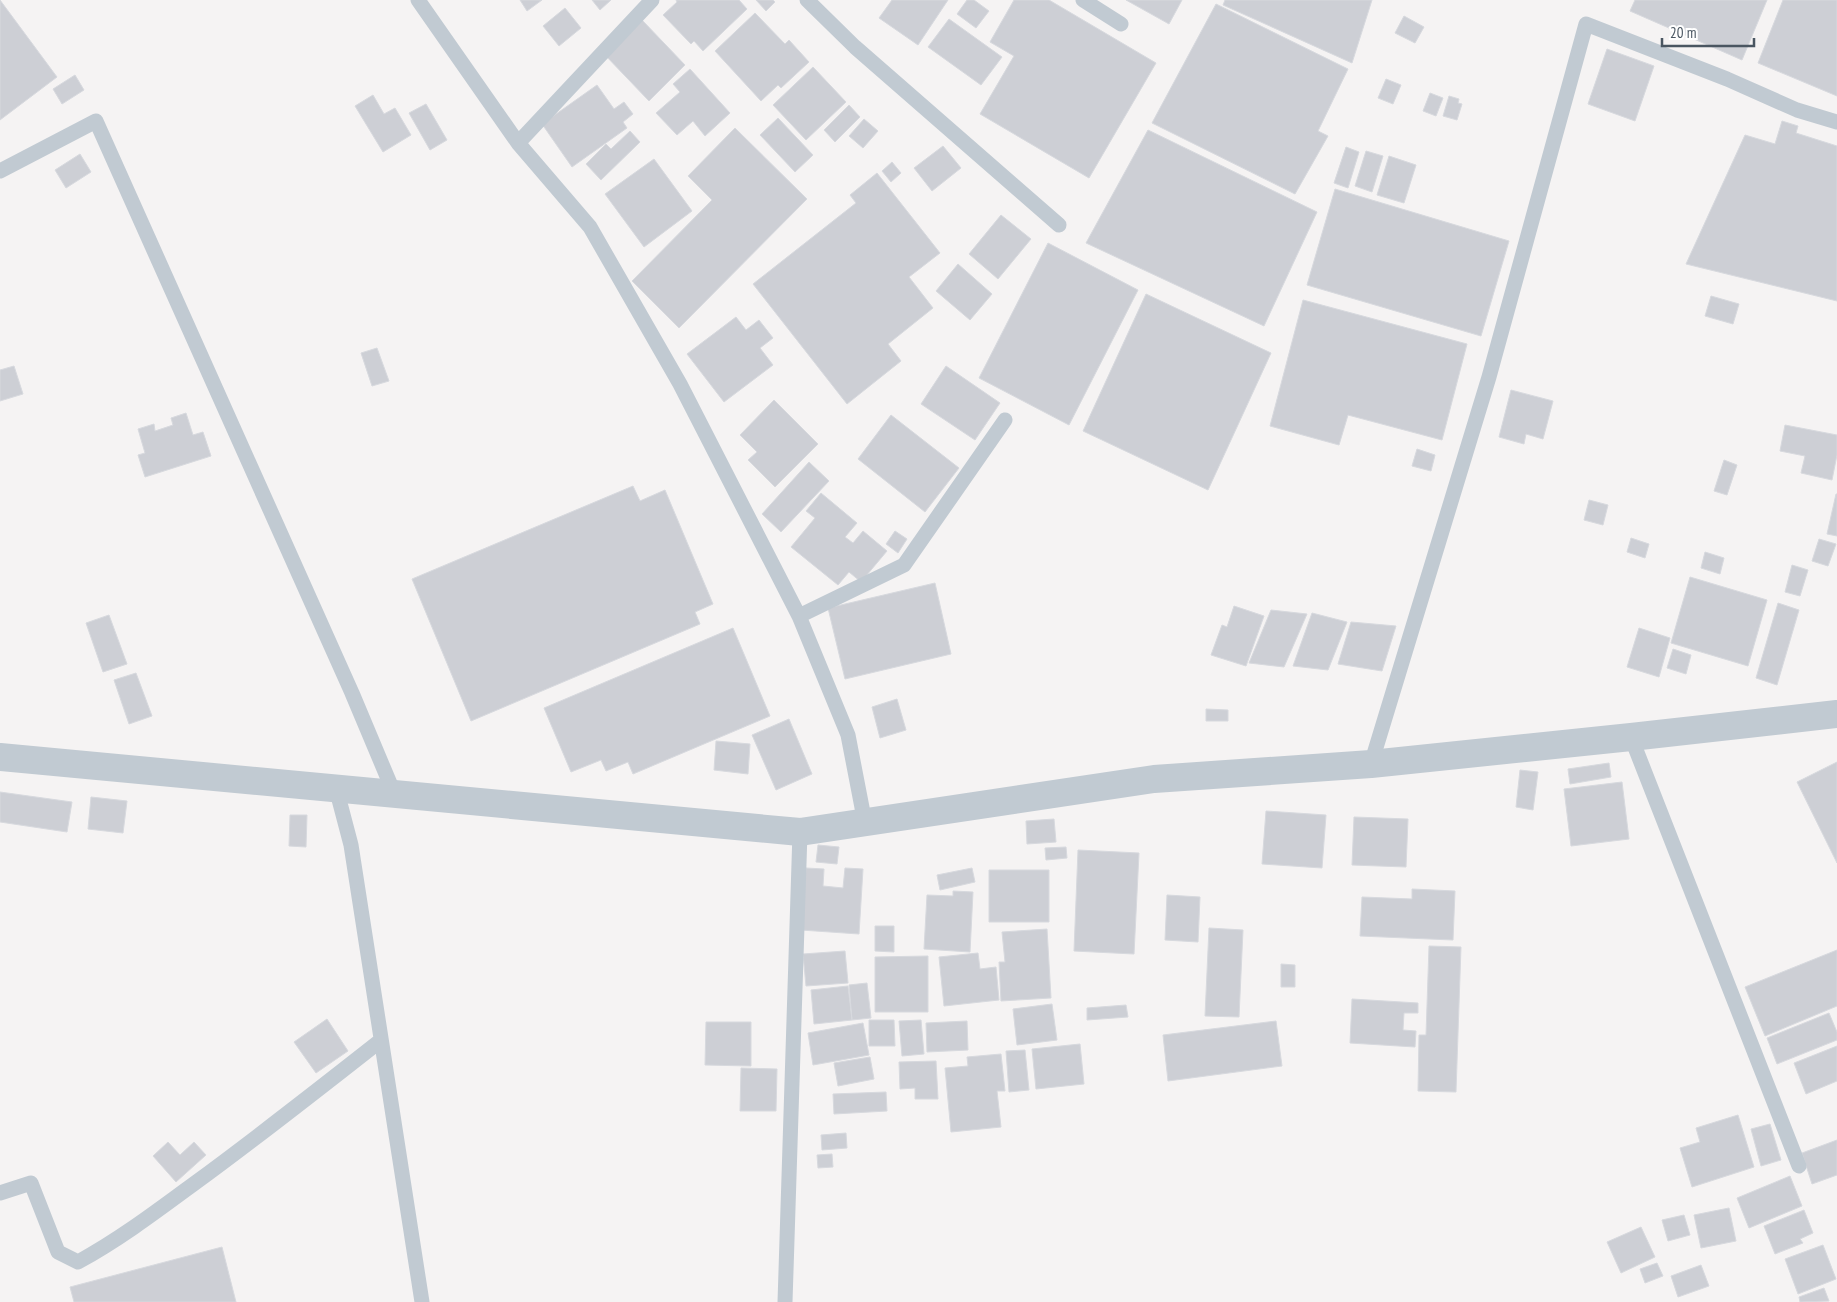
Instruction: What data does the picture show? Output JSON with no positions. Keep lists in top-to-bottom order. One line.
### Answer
{"scale_bar":"20 m"}
